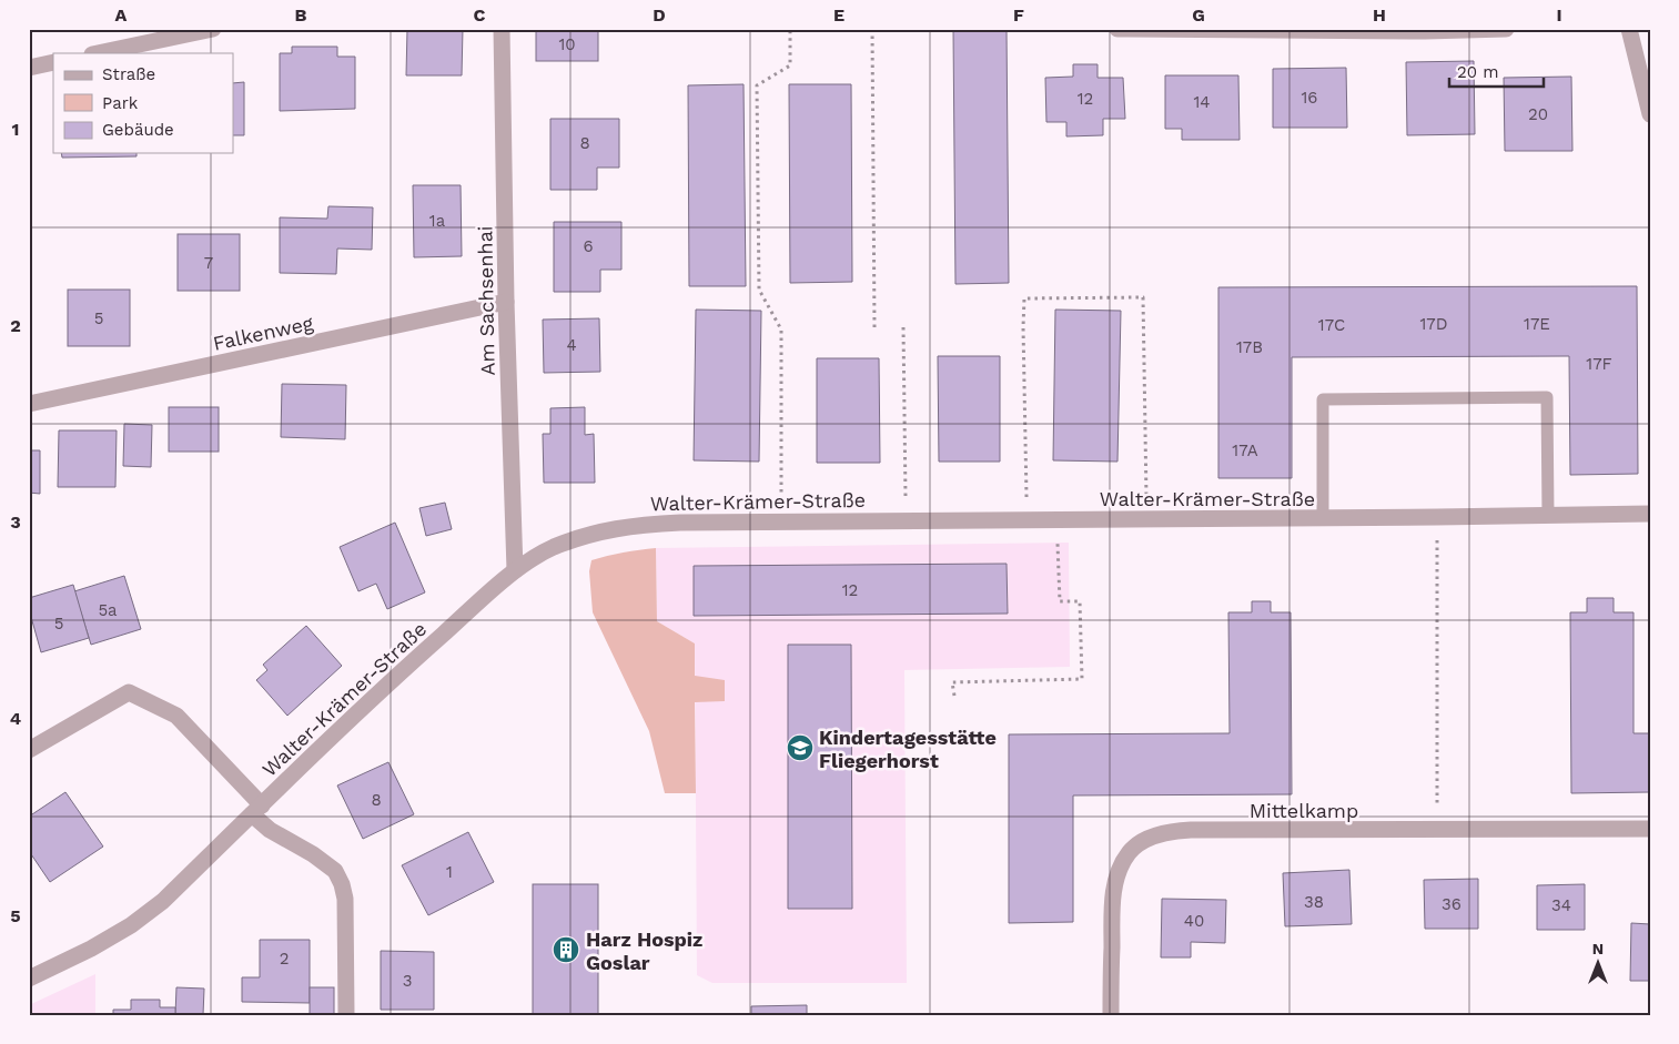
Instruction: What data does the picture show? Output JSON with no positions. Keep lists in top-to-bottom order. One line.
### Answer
{"streets":{"street":["Am Sachsenhai","Falkenweg","Walter-Krämer-Straße","Mittelkamp"]},"crossings":[["Am Sachsenhai","Falkenweg"],["Am Sachsenhai","Walter-Krämer-Straße"]],"places":{"school or university":["Kindertagesstätte Fliegerhorst"],"building":["Harz Hospiz Goslar"]},"house_numbers":["10","16","12","14","20","8","1a","6","7","5","17D","17E","17C","4","17B","17F","17A","12","5a","5","8","1","38","36","34","40","2","3"],"legend":["Straße","Park","Gebäude"],"scale_bar":"20 m","north":"top","grid":{"columns":["A","B","C","D","E","F","G","H","I"],"rows":["1","2","3","4","5"]}}
